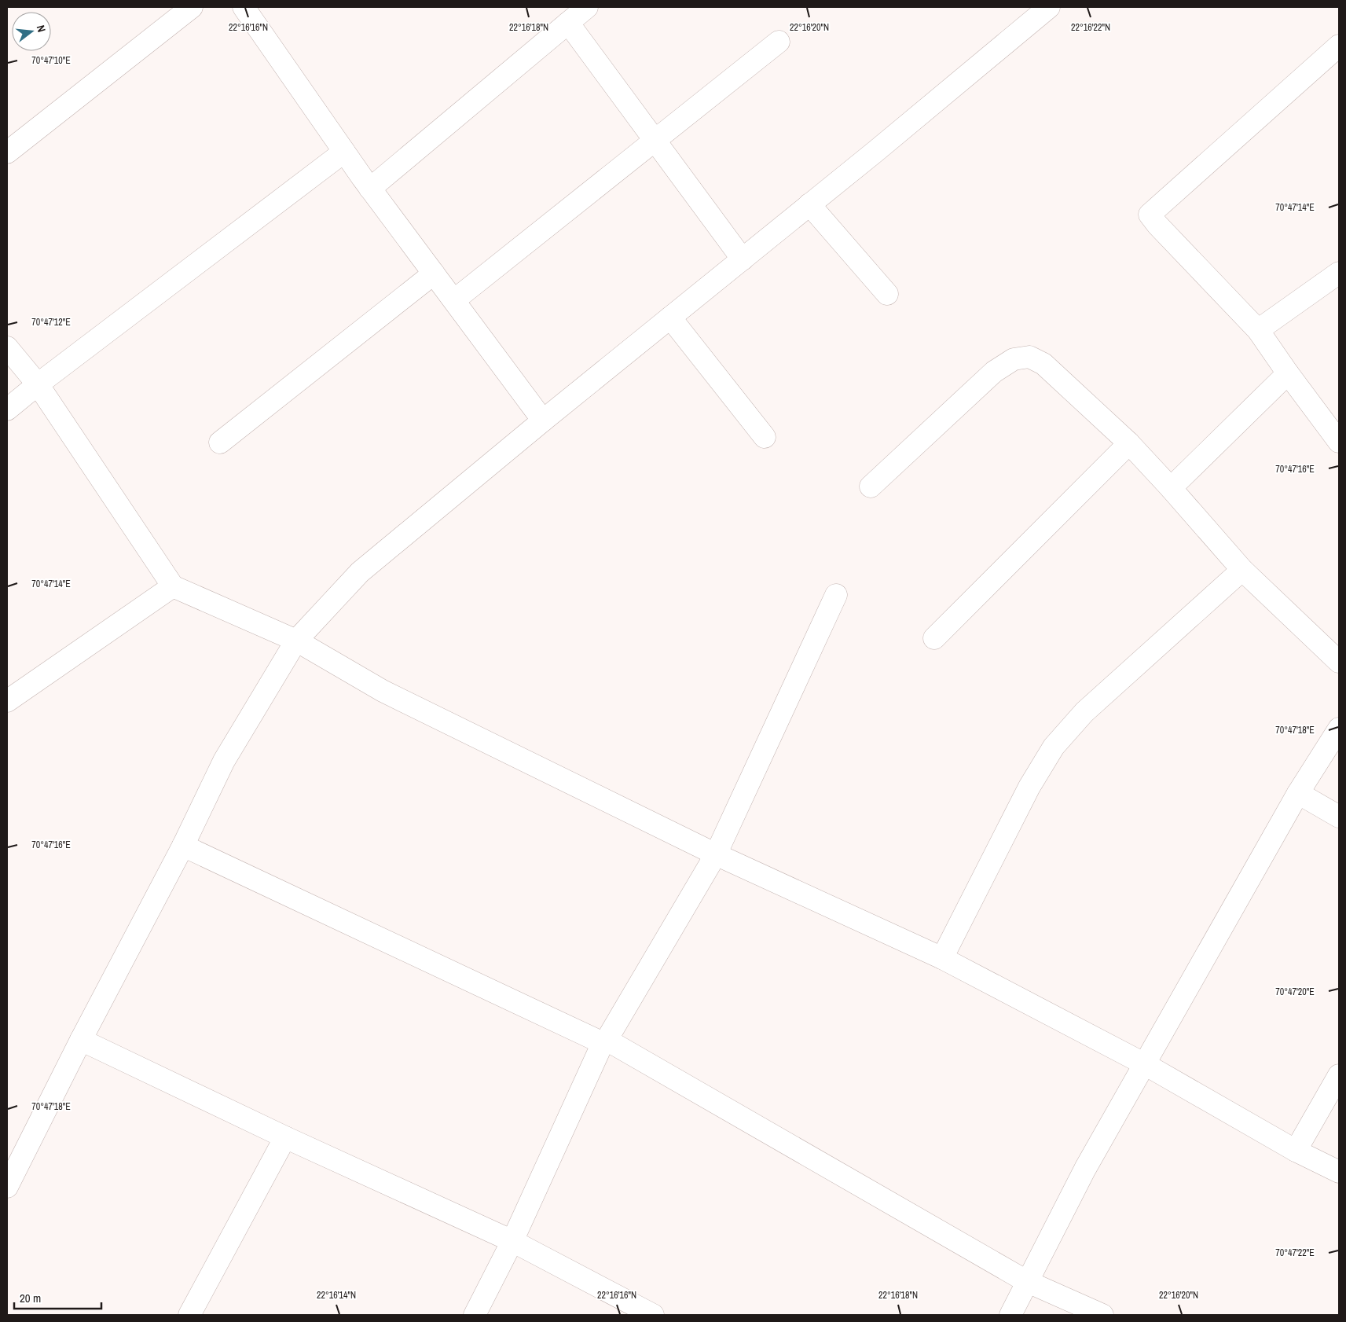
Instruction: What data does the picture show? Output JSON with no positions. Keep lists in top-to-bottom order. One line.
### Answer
{"scale_bar":"20 m","north":"right","coordinates":["22°16'16\"N","22°16'18\"N","22°16'20\"N","22°16'22\"N","70°47'10\"E","70°47'14\"E","70°47'12\"E","70°47'16\"E","70°47'18\"E","70°47'20\"E","70°47'22\"E","22°16'14\"N"]}
